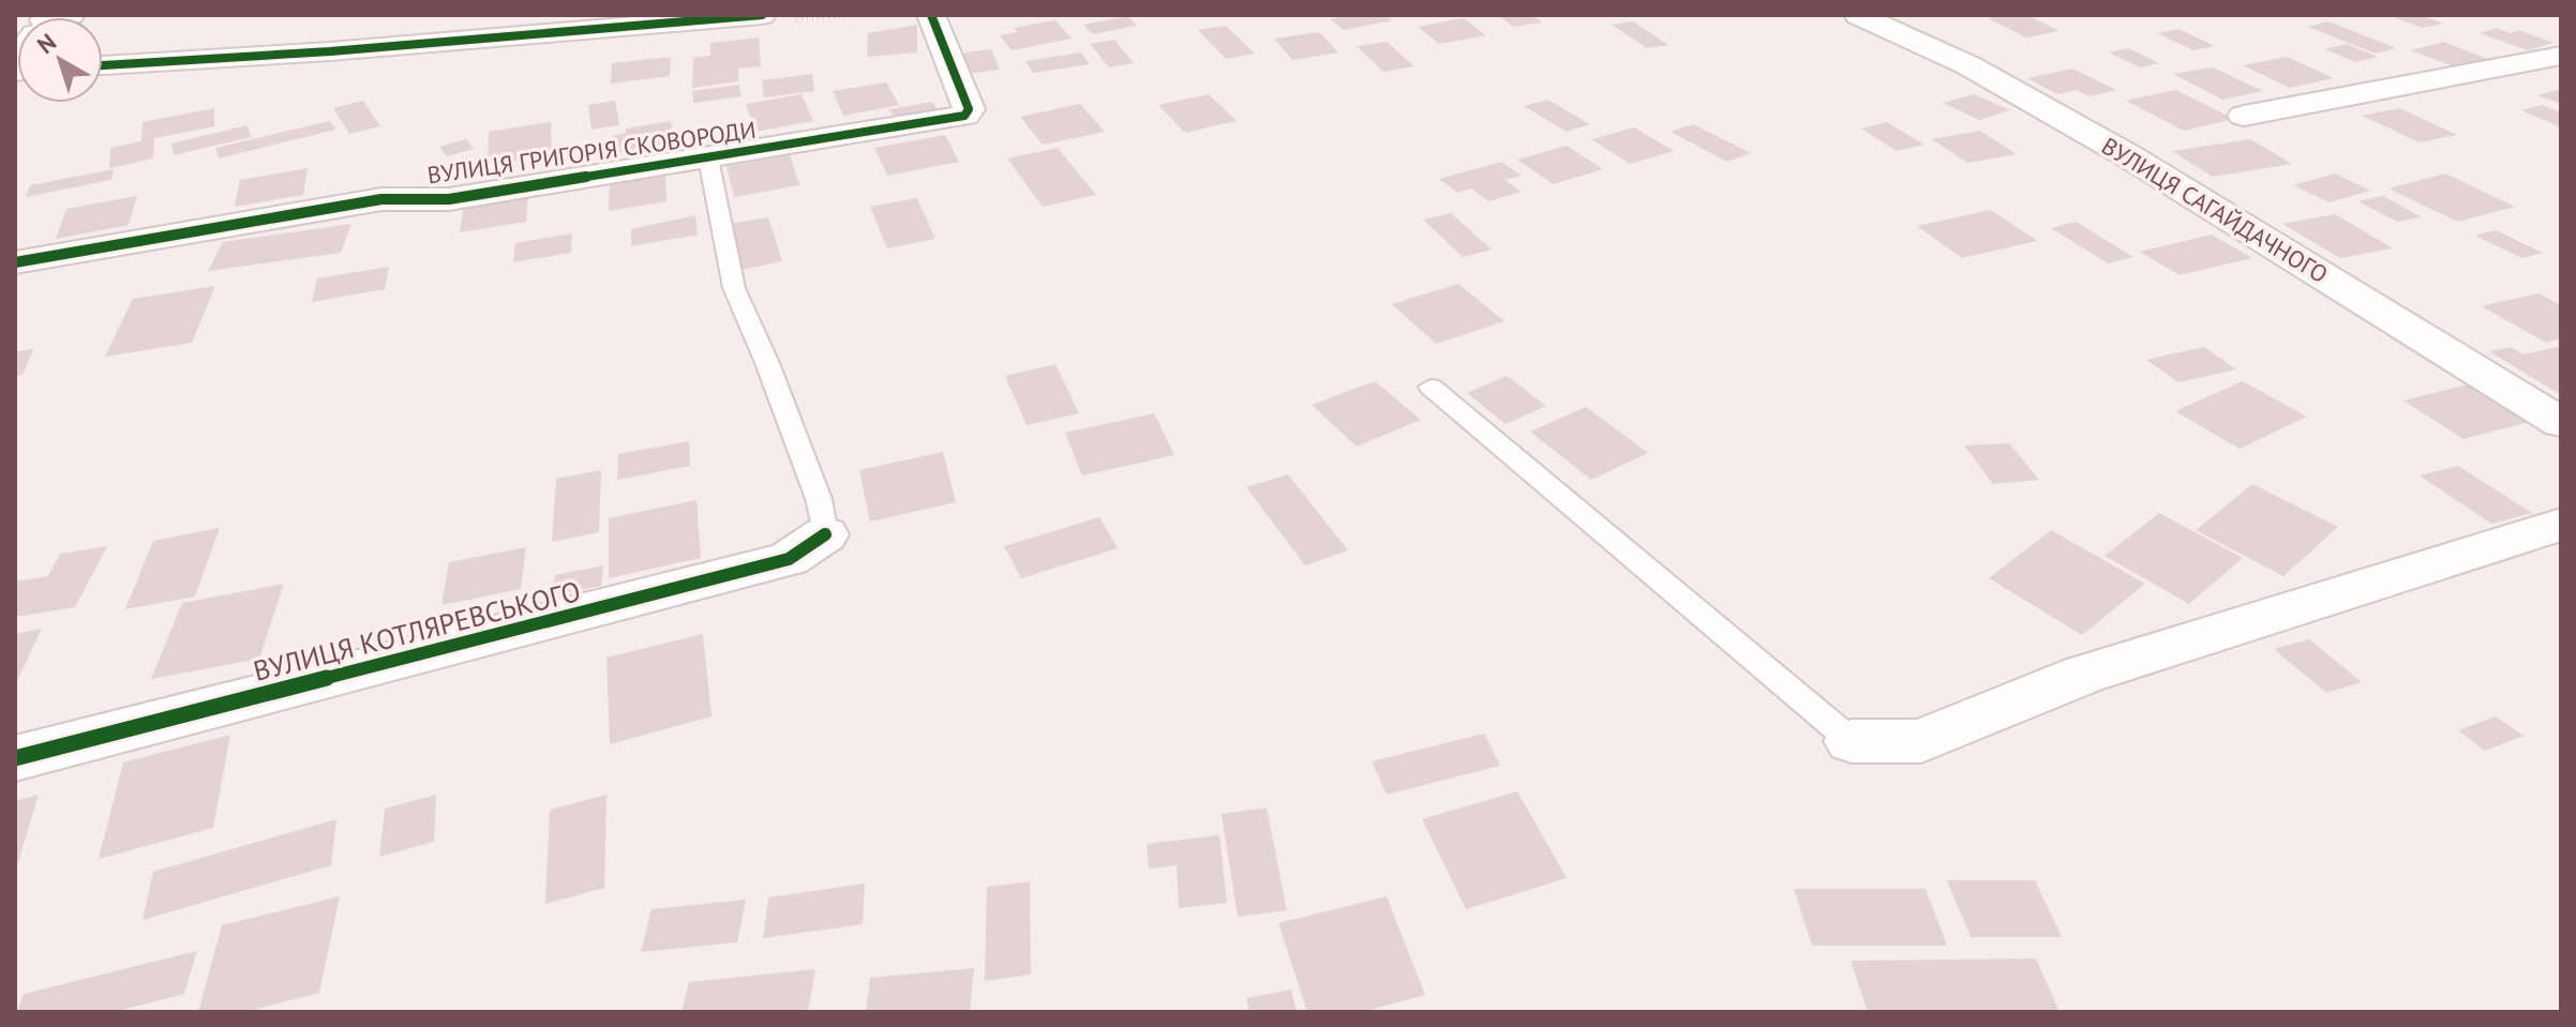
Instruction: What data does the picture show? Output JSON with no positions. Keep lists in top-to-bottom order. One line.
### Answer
{"streets":{"street":["ВУЛИЦЯ ГРИГОРІЯ СКОВОРОДИ","ВУЛИЦЯ САГАЙДАЧНОГО","ВУЛИЦЯ КОТЛЯРЕВСЬКОГО"]},"north":"top left"}
